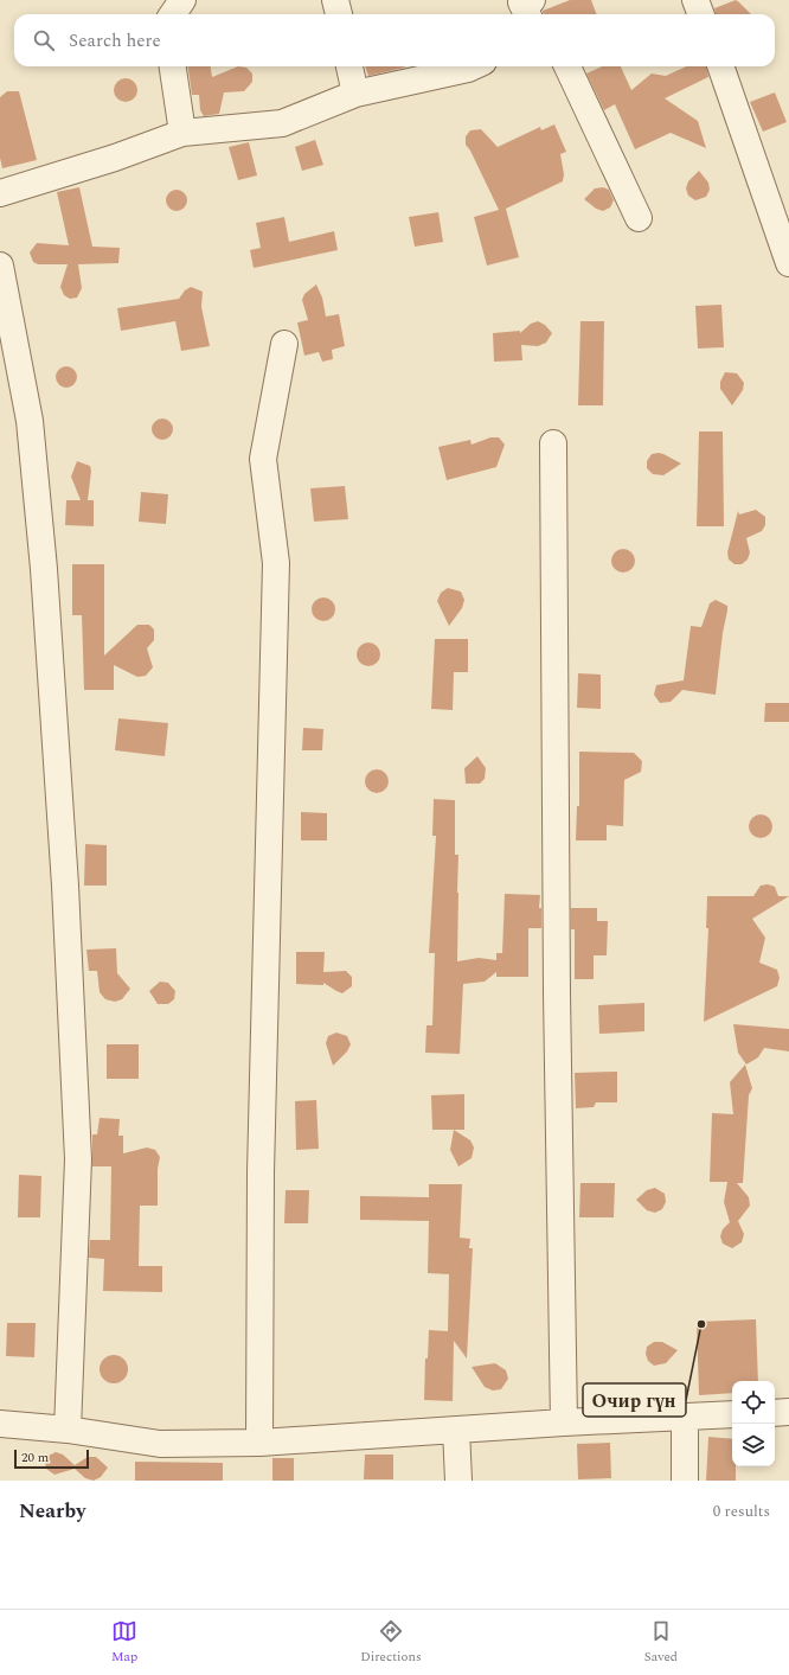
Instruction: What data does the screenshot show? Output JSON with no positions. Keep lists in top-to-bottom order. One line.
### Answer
{"places":["Очир гүн"],"scale_bar":"20 m","page":{"search":"Search here","scale":"20 m","heading":["Nearby","0 results"],"nav":["Map","Directions","Saved"]}}
